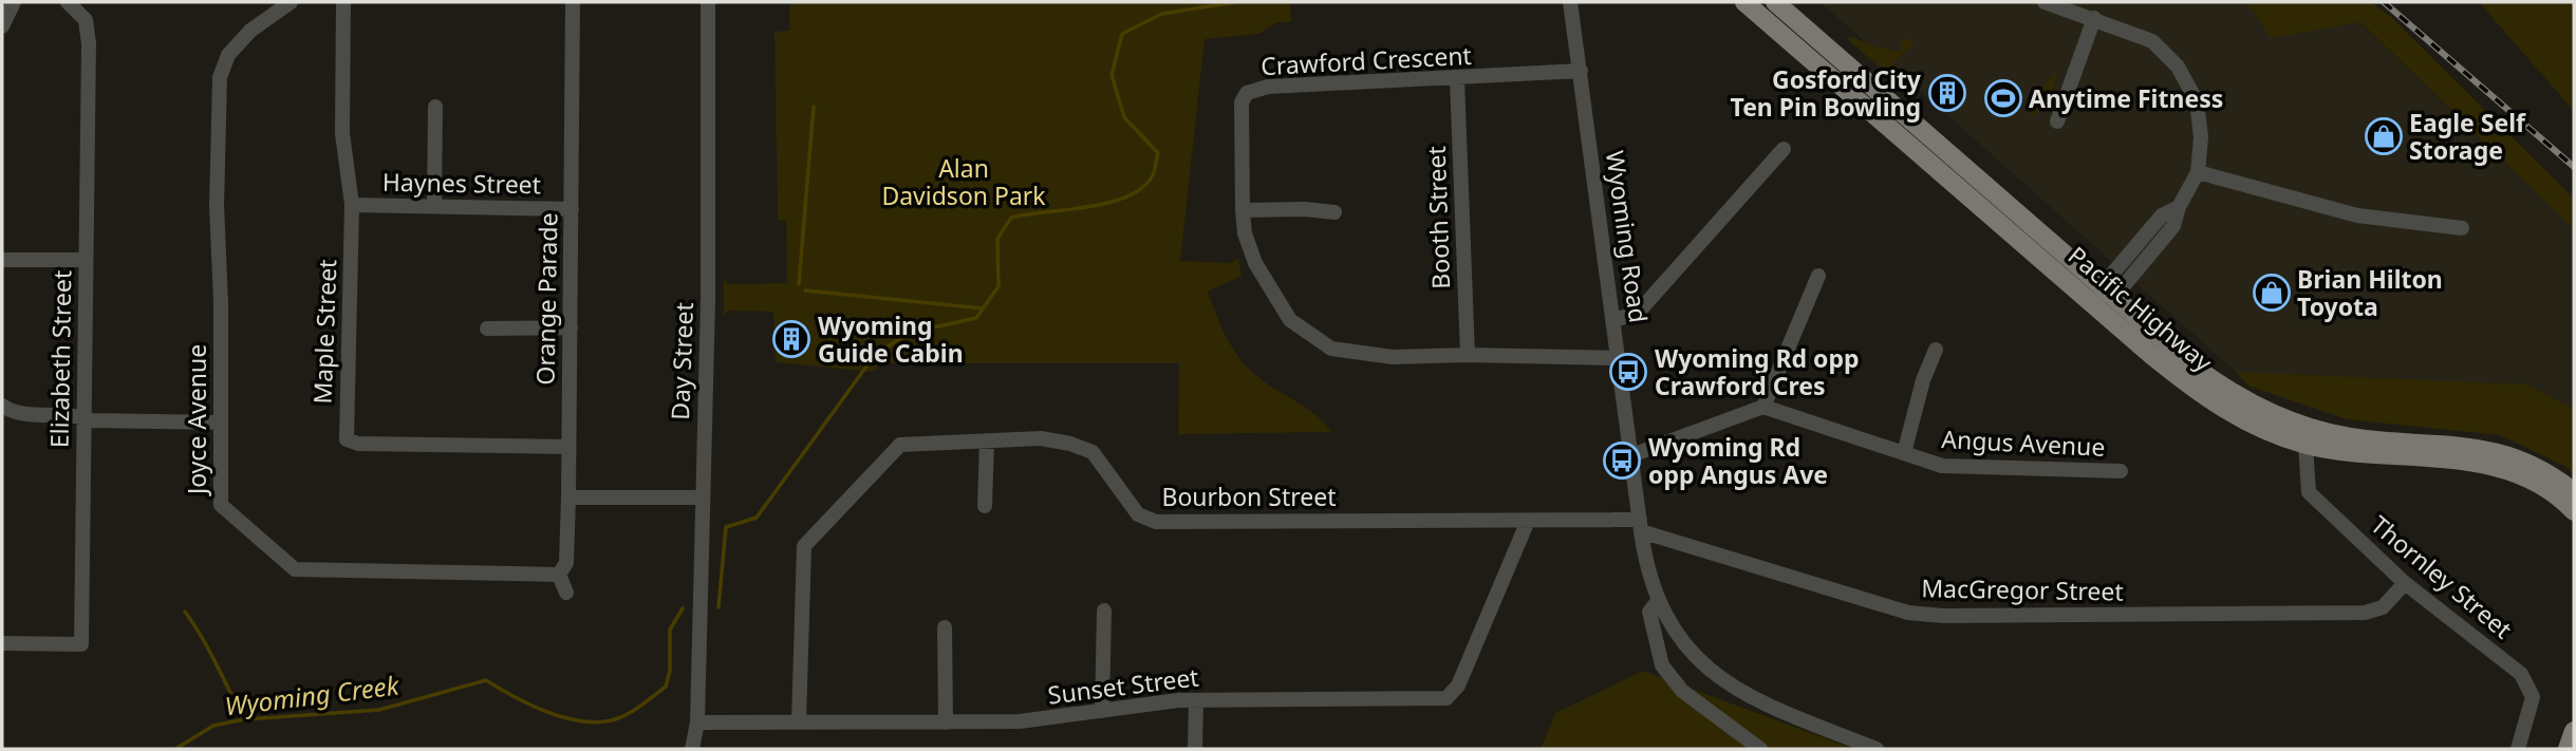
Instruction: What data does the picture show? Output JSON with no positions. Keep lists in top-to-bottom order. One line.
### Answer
{"streets":{"main road":["Pacific Highway"],"street":["Crawford Crescent","Haynes Street","Booth Street","Wyoming Road","Orange Parade","Maple Street","Elizabeth Street","Day Street","Joyce Avenue","Angus Avenue","Bourbon Street","Thornley Street","MacGregor Street","Sunset Street"]},"crossings":[["Crawford Crescent","Booth Street"],["Crawford Crescent","Wyoming Road"],["Haynes Street","Orange Parade"],["Haynes Street","Maple Street"],["Wyoming Road","Bourbon Street"],["Wyoming Road","MacGregor Street"],["Orange Parade","Maple Street"],["Orange Parade","Joyce Avenue"],["Pacific Highway","Thornley Street"],["Day Street","Sunset Street"],["Bourbon Street","MacGregor Street"],["Bourbon Street","Sunset Street"],["Thornley Street","MacGregor Street"]],"water":["Wyoming Creek"],"parks":["Alan Davidson Park"],"places":{"building":["Gosford City Ten Pin Bowling","Wyoming Guide Cabin"],"sports":["Anytime Fitness"],"shop":["Eagle Self Storage","Brian Hilton Toyota"],"bus stop":["Wyoming Rd opp Crawford Cres","Wyoming Rd opp Angus Ave"]}}
